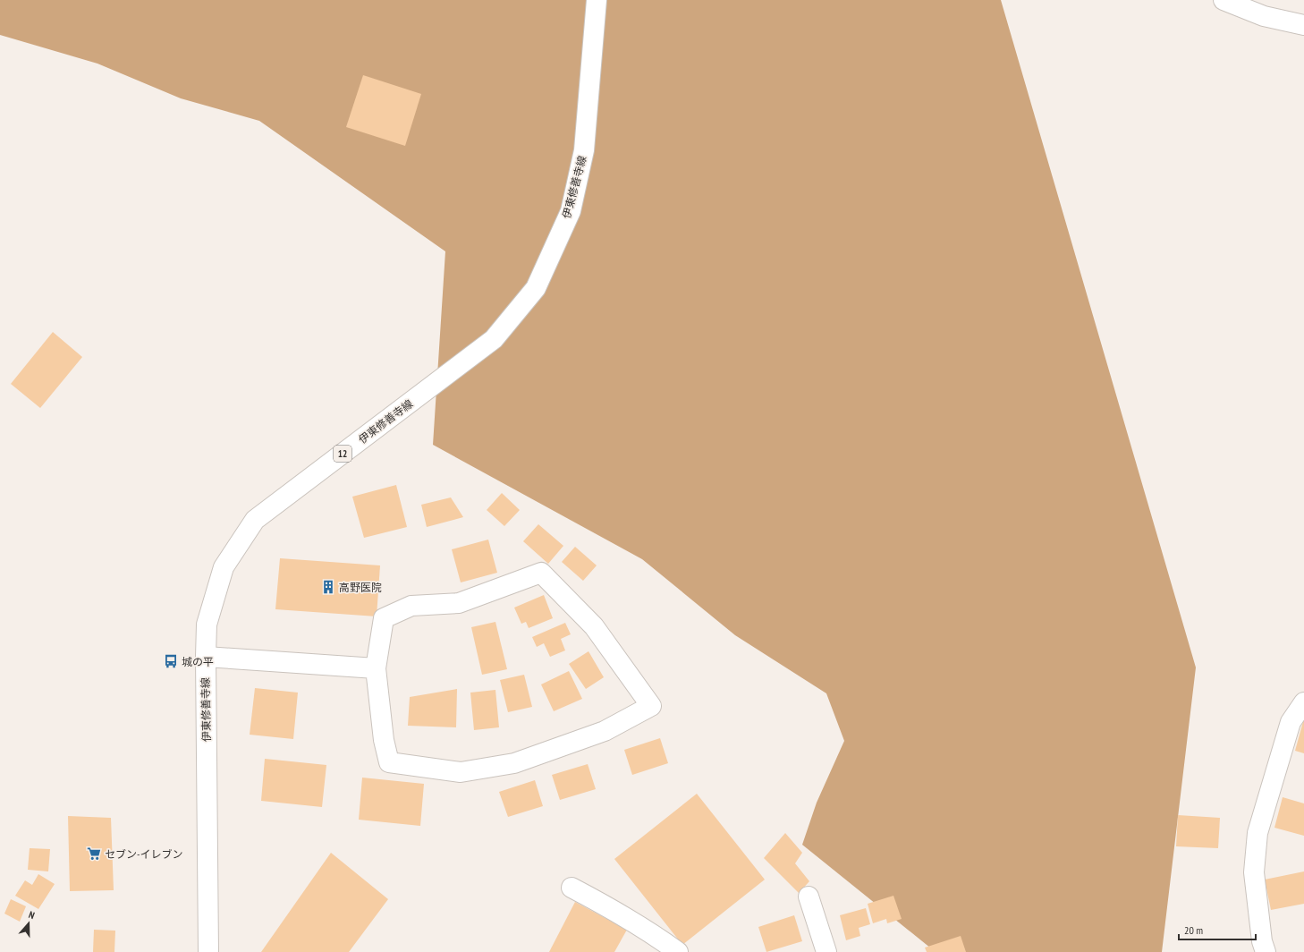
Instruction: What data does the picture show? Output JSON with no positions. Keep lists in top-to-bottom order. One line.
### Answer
{"streets":{"street":["伊東修善寺線","12"]},"places":{"building":["高野医院"],"bus stop":["城の平"],"supermarket":["セブン-イレブン"]},"scale_bar":"20 m","north":"top"}
